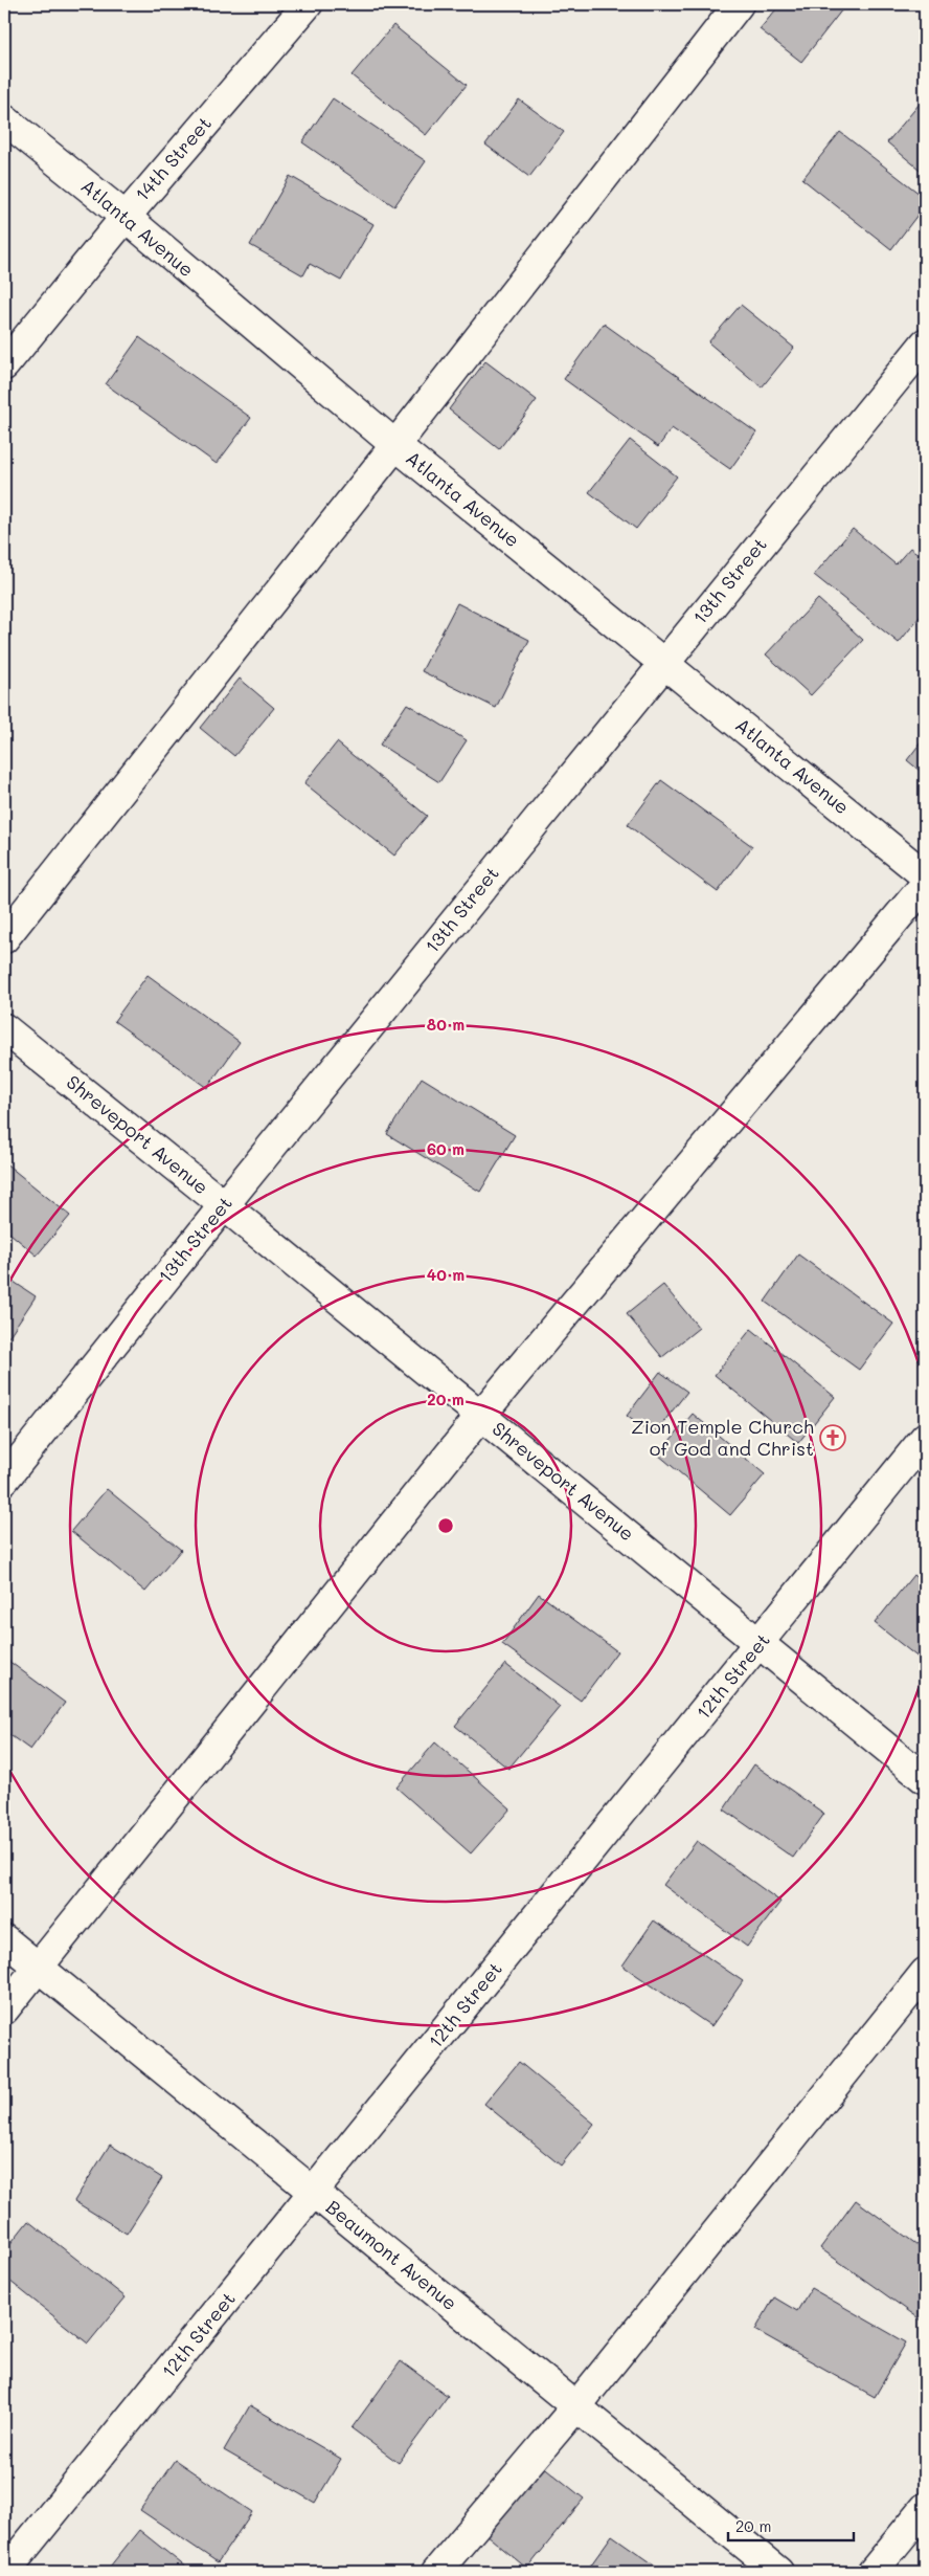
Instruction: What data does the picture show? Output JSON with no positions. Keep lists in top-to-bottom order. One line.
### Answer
{"streets":{"street":["14th Street","Atlanta Avenue","13th Street","Shreveport Avenue","12th Street","Beaumont Avenue"]},"crossings":[["14th Street","Atlanta Avenue"],["Atlanta Avenue","13th Street"],["13th Street","Shreveport Avenue"],["Shreveport Avenue","12th Street"],["12th Street","Beaumont Avenue"]],"places":{"church":["Zion Temple Church of God and Christ"]},"scale_bar":"20 m","rings":["80 m","60 m","40 m","20 m"]}
